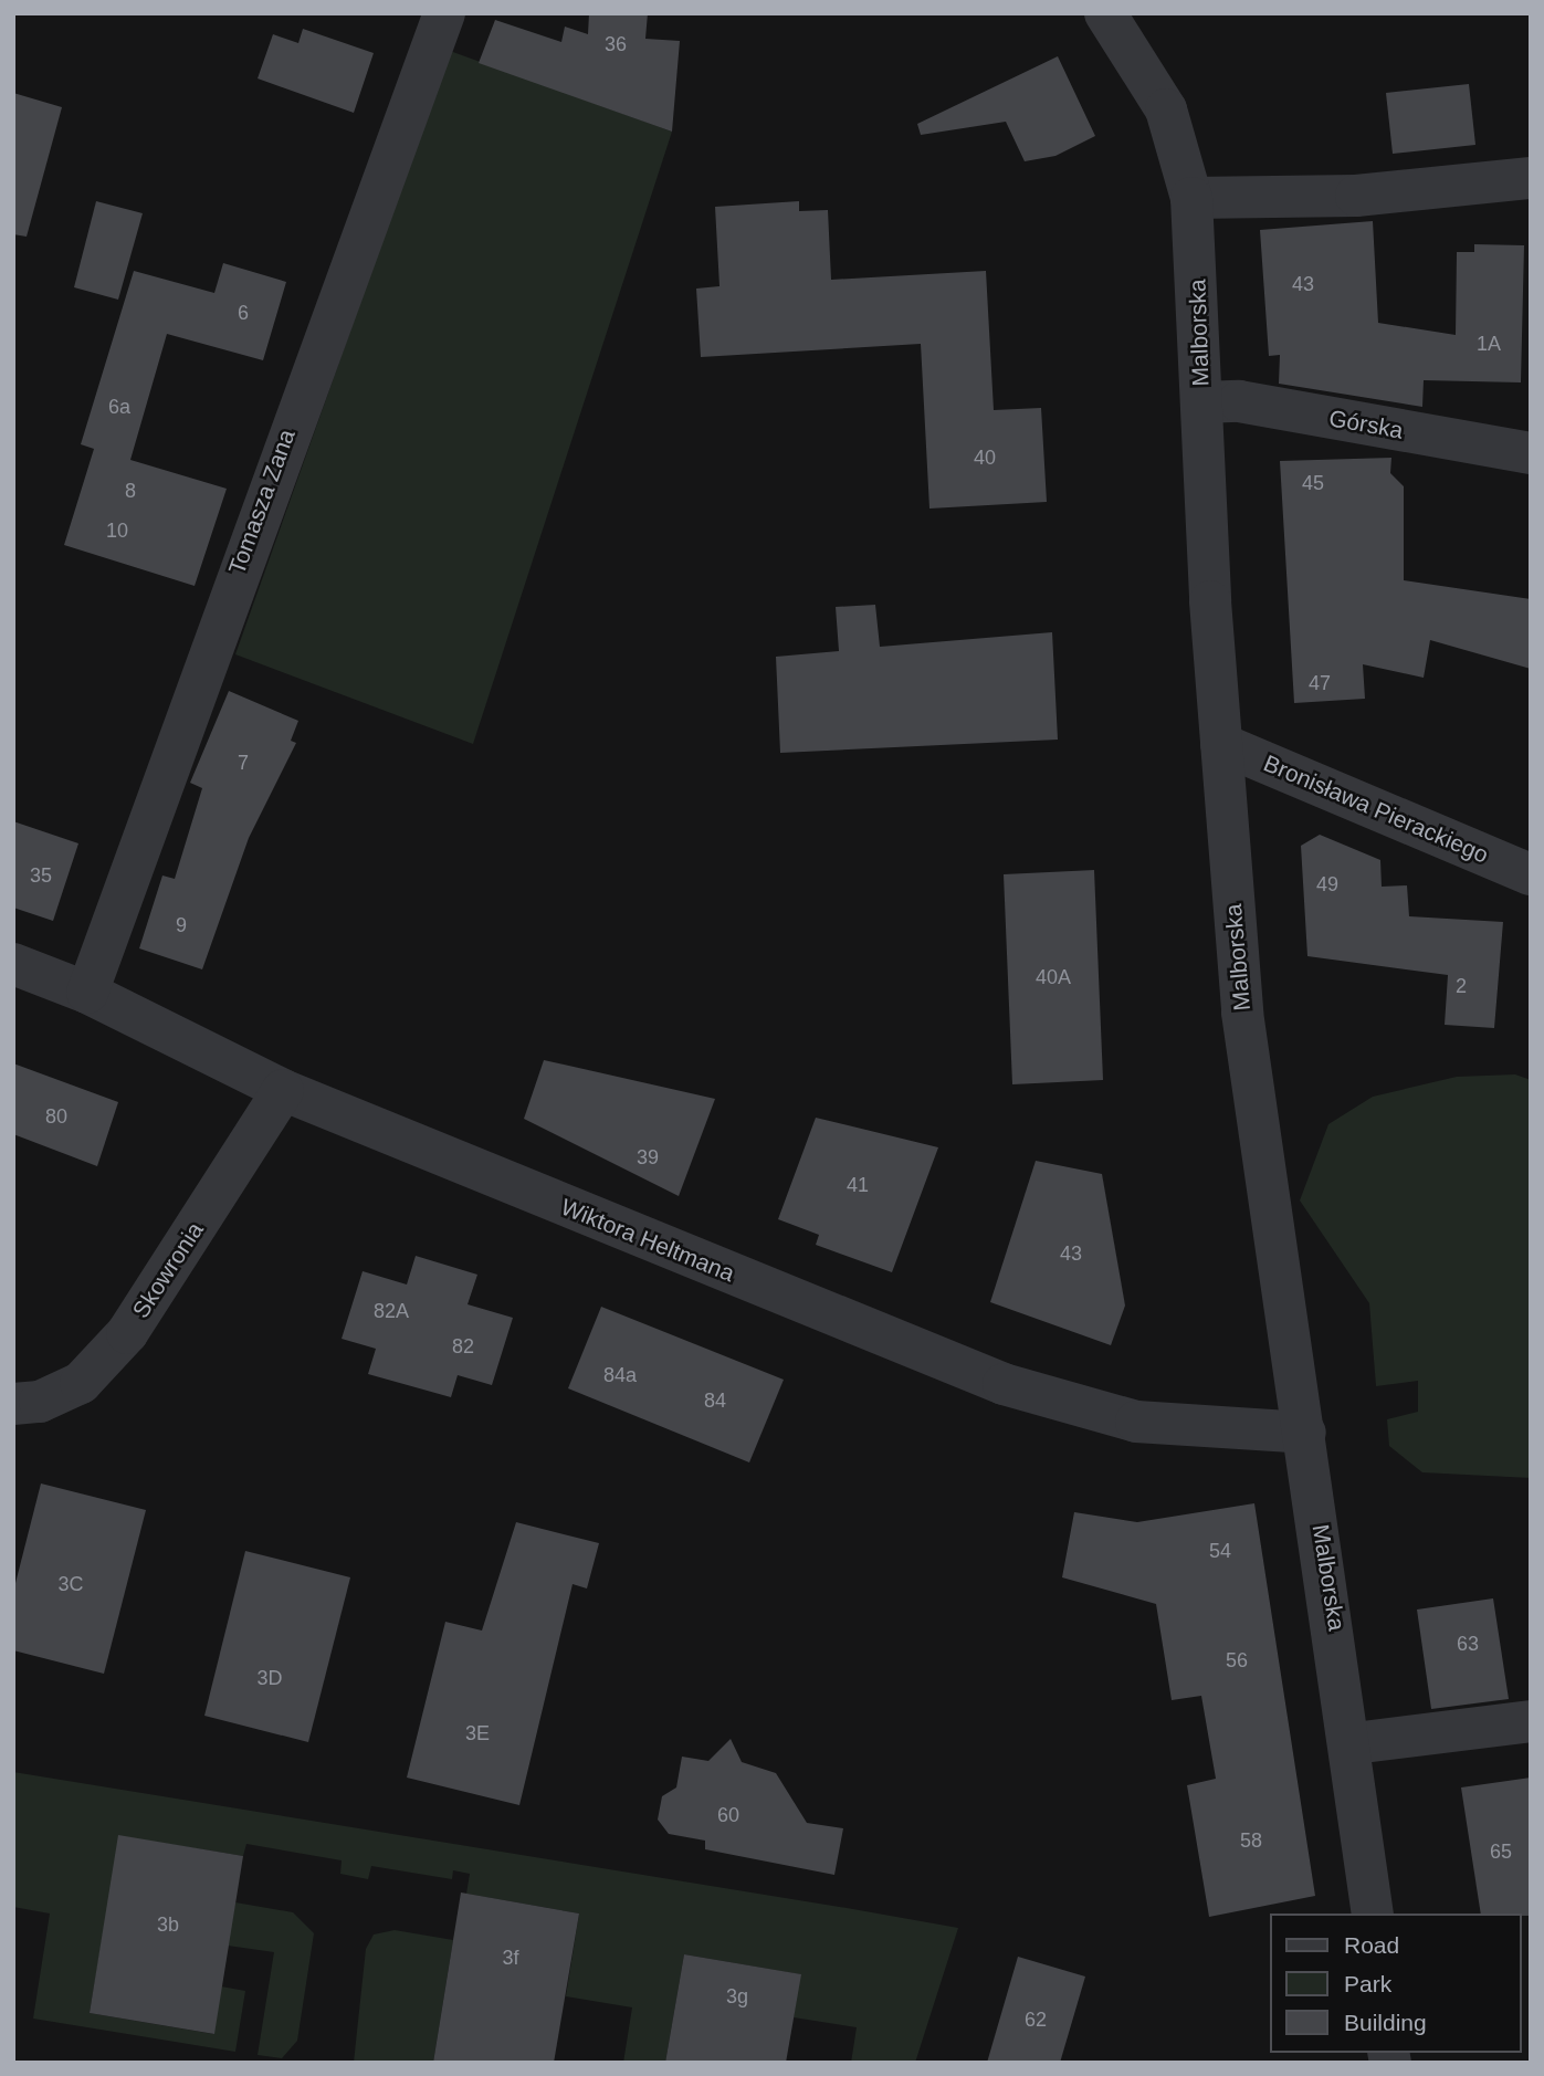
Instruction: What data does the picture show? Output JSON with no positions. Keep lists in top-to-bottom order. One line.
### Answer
{"streets":{"street":["Malborska","Górska","Tomasza Zana","Bronisława Pierackiego","Wiktora Heltmana","Skowronia"]},"crossings":[["Malborska","Górska"],["Malborska","Bronisława Pierackiego"],["Malborska","Wiktora Heltmana"],["Tomasza Zana","Wiktora Heltmana"],["Wiktora Heltmana","Skowronia"]],"house_numbers":["36","43","6","1A","6a","40","45","8","10","47","7","35","49","9","40A","2","80","39","41","43","82A","82","84a","84","54","3C","63","56","3D","3E","60","58","65","3b","3f","3g","62"],"legend":["Road","Park","Building"]}
